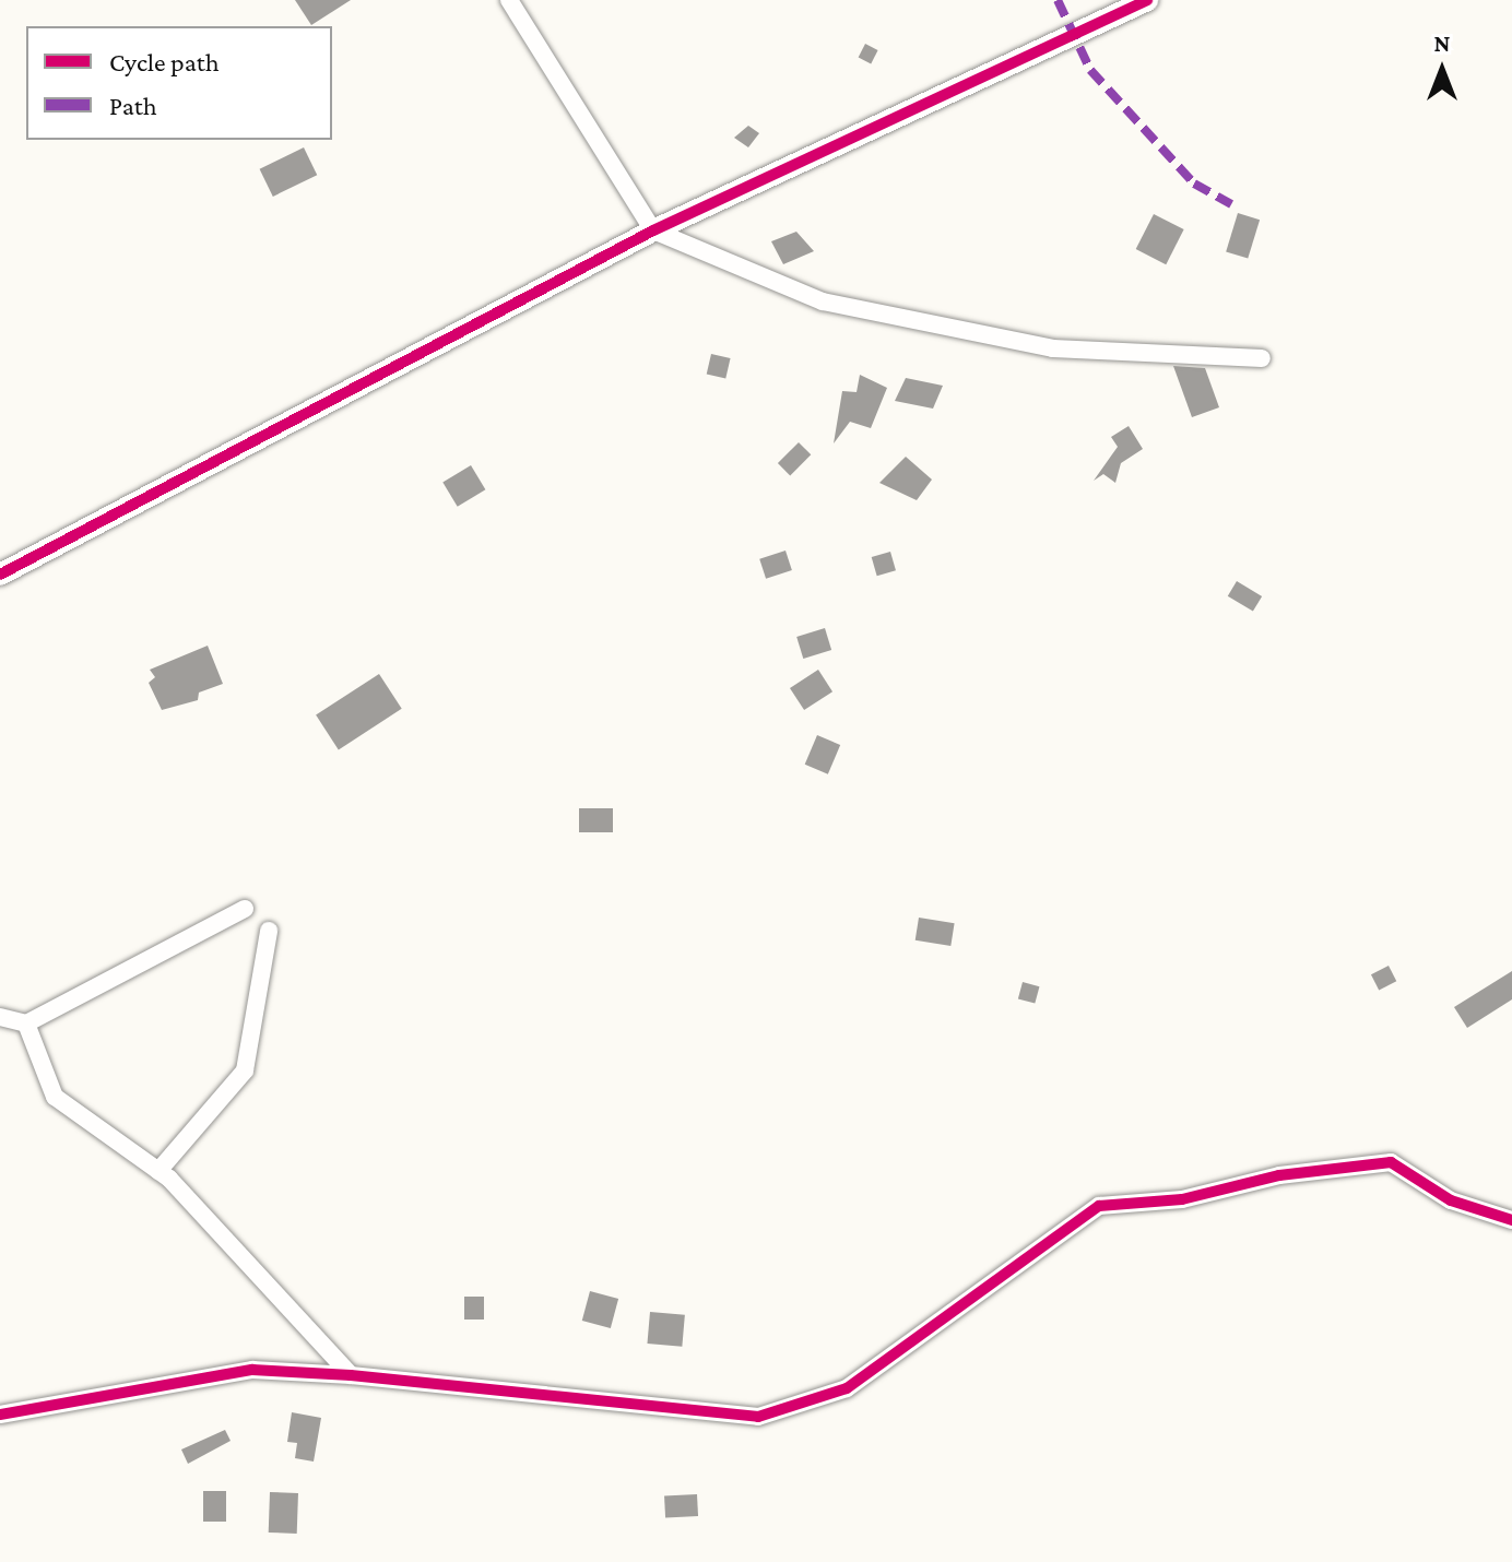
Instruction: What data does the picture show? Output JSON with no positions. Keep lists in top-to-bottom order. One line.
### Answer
{"legend":["Cycle path","Path"],"north":"top"}
